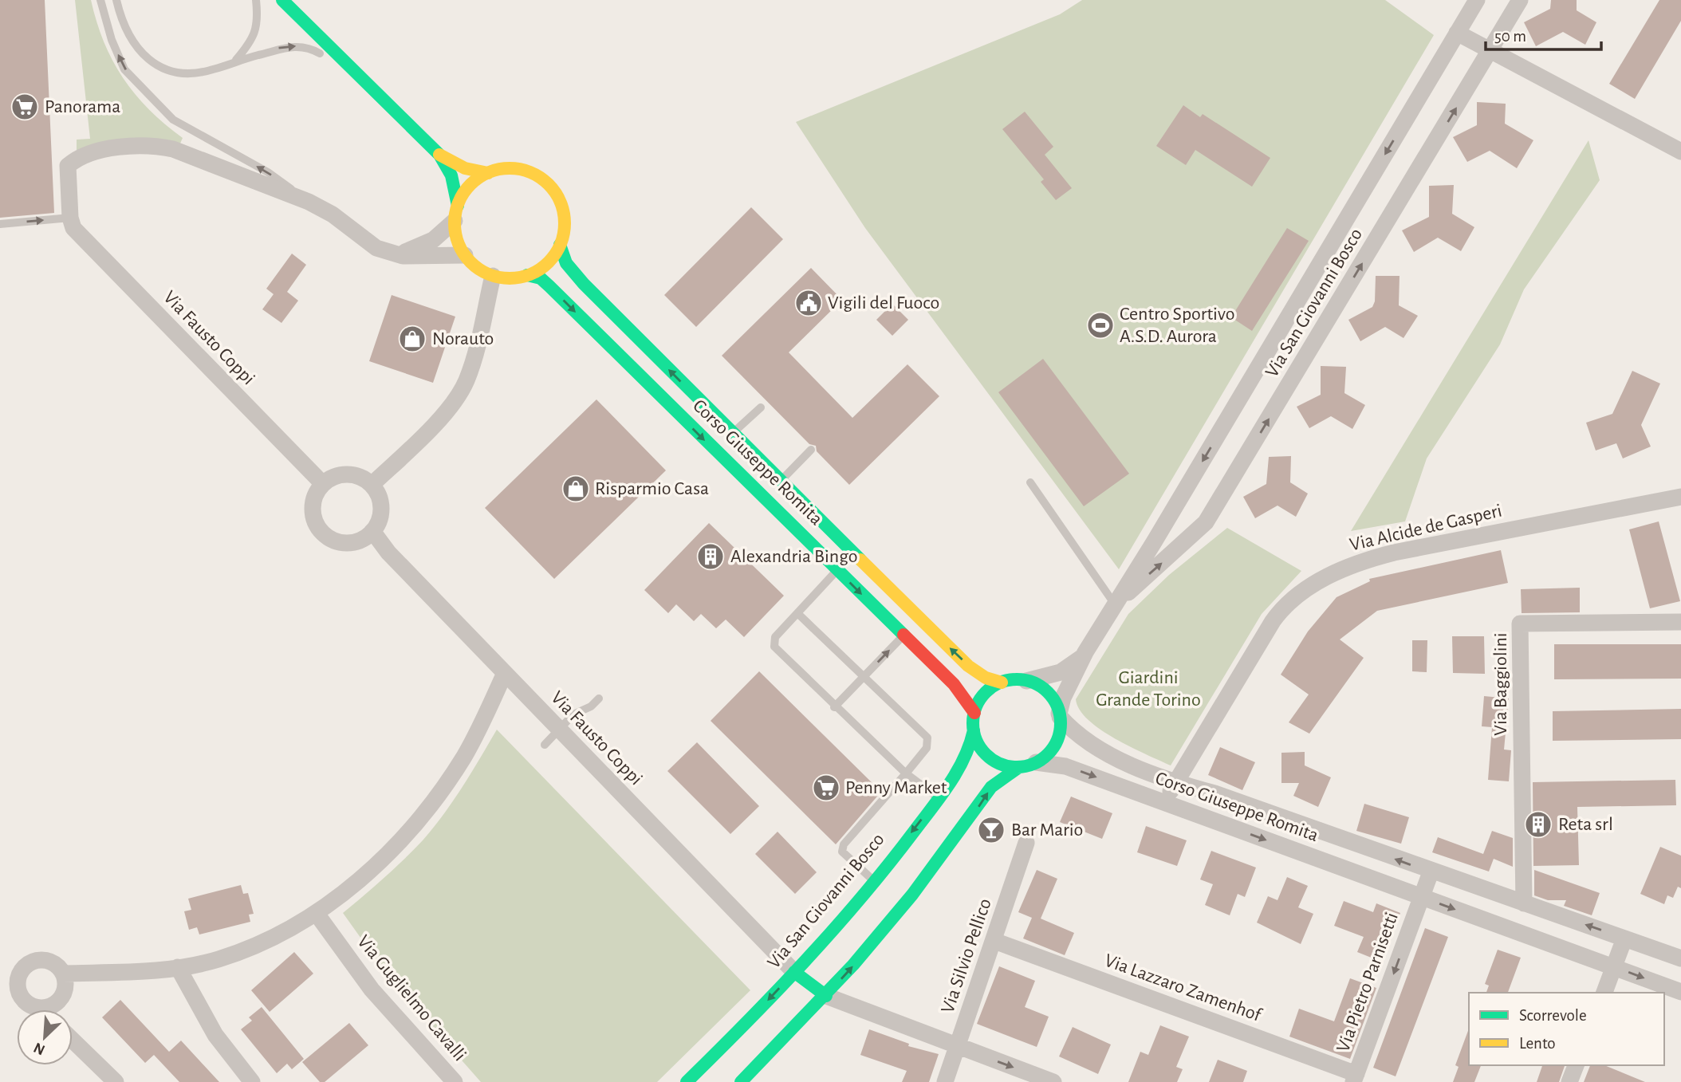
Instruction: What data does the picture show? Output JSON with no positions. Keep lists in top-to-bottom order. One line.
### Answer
{"streets":{"main road":["Via San Giovanni Bosco","Corso Giuseppe Romita"],"street":["Via Fausto Coppi","Via Alcide de Gasperi","Via Baggiolini","Via Silvio Pellico","Via Pietro Parnisetti","Via Lazzaro Zamenhof","Via Guglielmo Cavalli"]},"crossings":[["Via San Giovanni Bosco","Via Fausto Coppi"],["Via San Giovanni Bosco","Corso Giuseppe Romita"],["Corso Giuseppe Romita","Via Alcide de Gasperi"],["Corso Giuseppe Romita","Via Baggiolini"],["Corso Giuseppe Romita","Via Pietro Parnisetti"],["Via Silvio Pellico","Via Lazzaro Zamenhof"],["Via Pietro Parnisetti","Via Lazzaro Zamenhof"]],"one_way":["Via Pietro Parnisetti"],"parks":["Giardini Grande Torino"],"places":{"supermarket":["Panorama","Penny Market"],"public building":["Vigili del Fuoco"],"sports":["Centro Sportivo A.S.D. Aurora"],"shop":["Norauto","Risparmio Casa"],"building":["Alexandria Bingo","Reta srl"],"bar":["Bar Mario"]},"legend":["Scorrevole","Lento"],"scale_bar":"50 m","north":"bottom left"}
